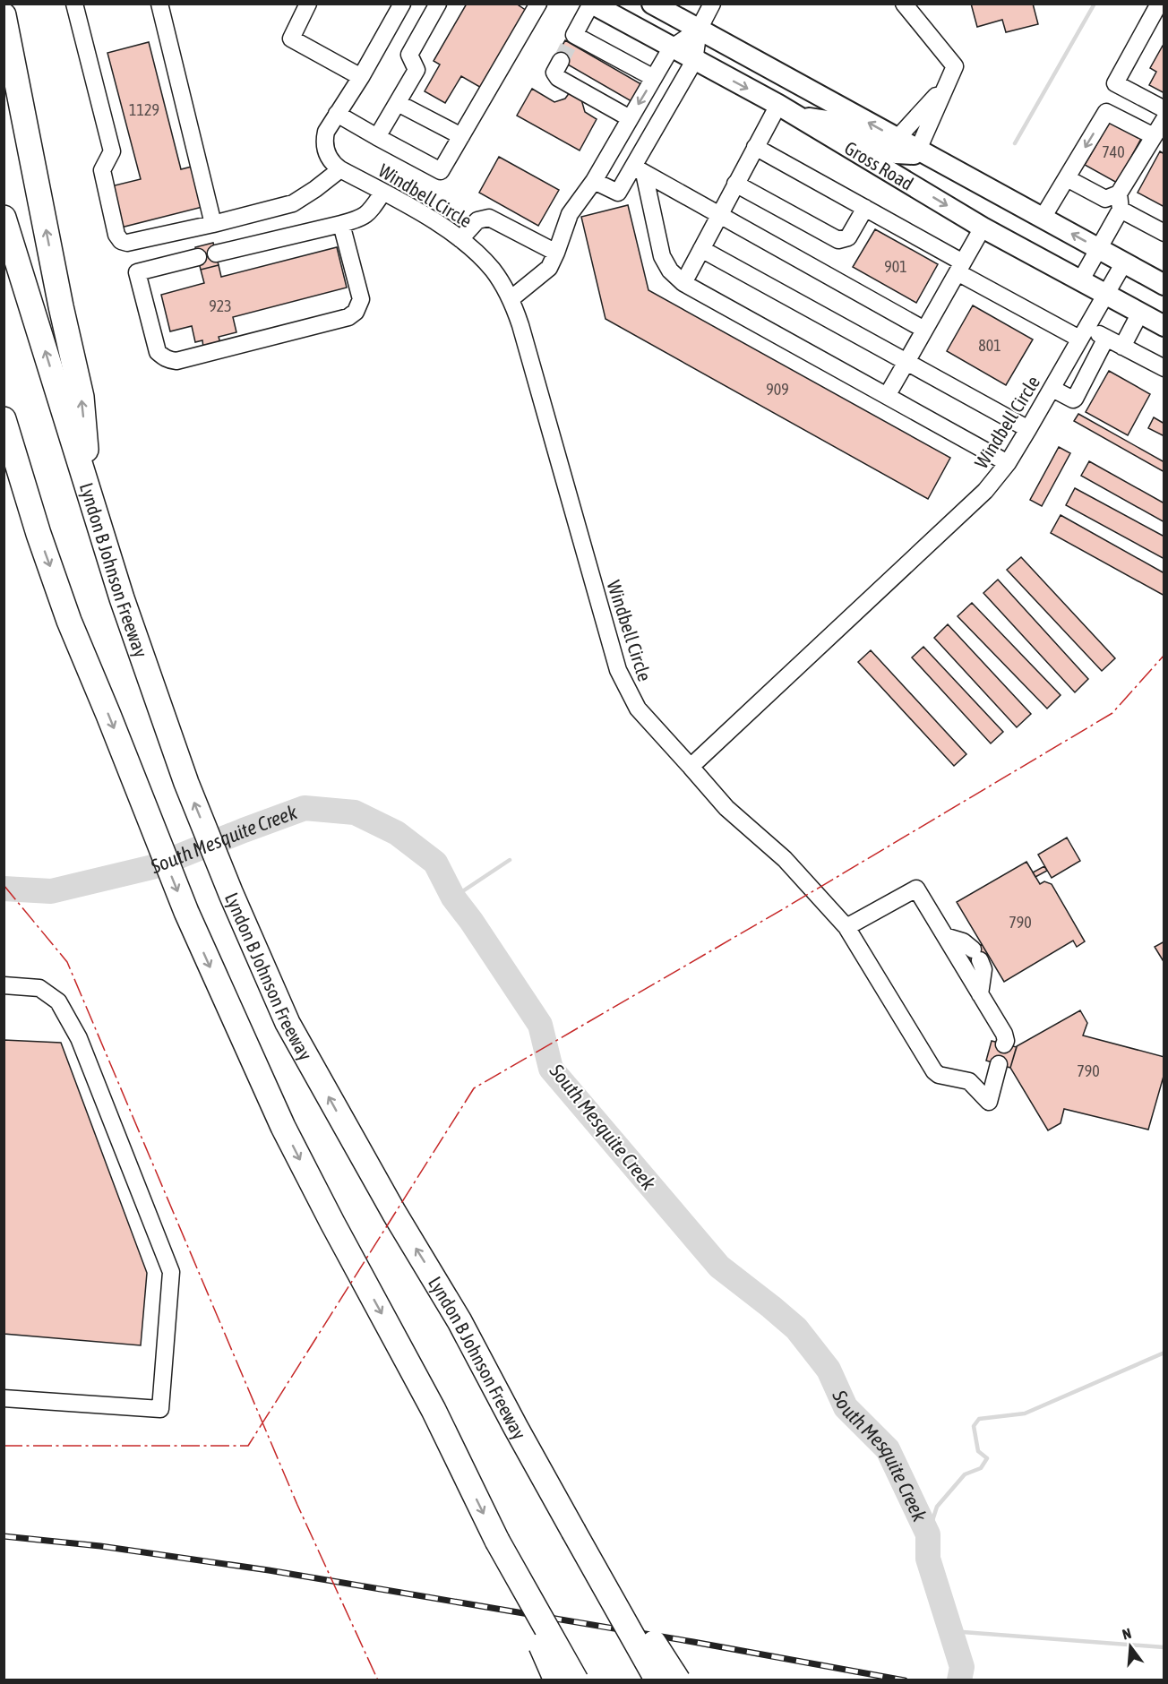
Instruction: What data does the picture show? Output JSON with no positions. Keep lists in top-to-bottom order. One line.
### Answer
{"streets":{"highway":["Lyndon B Johnson Freeway"],"main road":["Gross Road"],"street":["Windbell Circle"]},"crossings":[["Gross Road","Windbell Circle"]],"water":["South Mesquite Creek"],"house_numbers":["1129","740","901","923","801","909","790","790"],"north":"top"}
